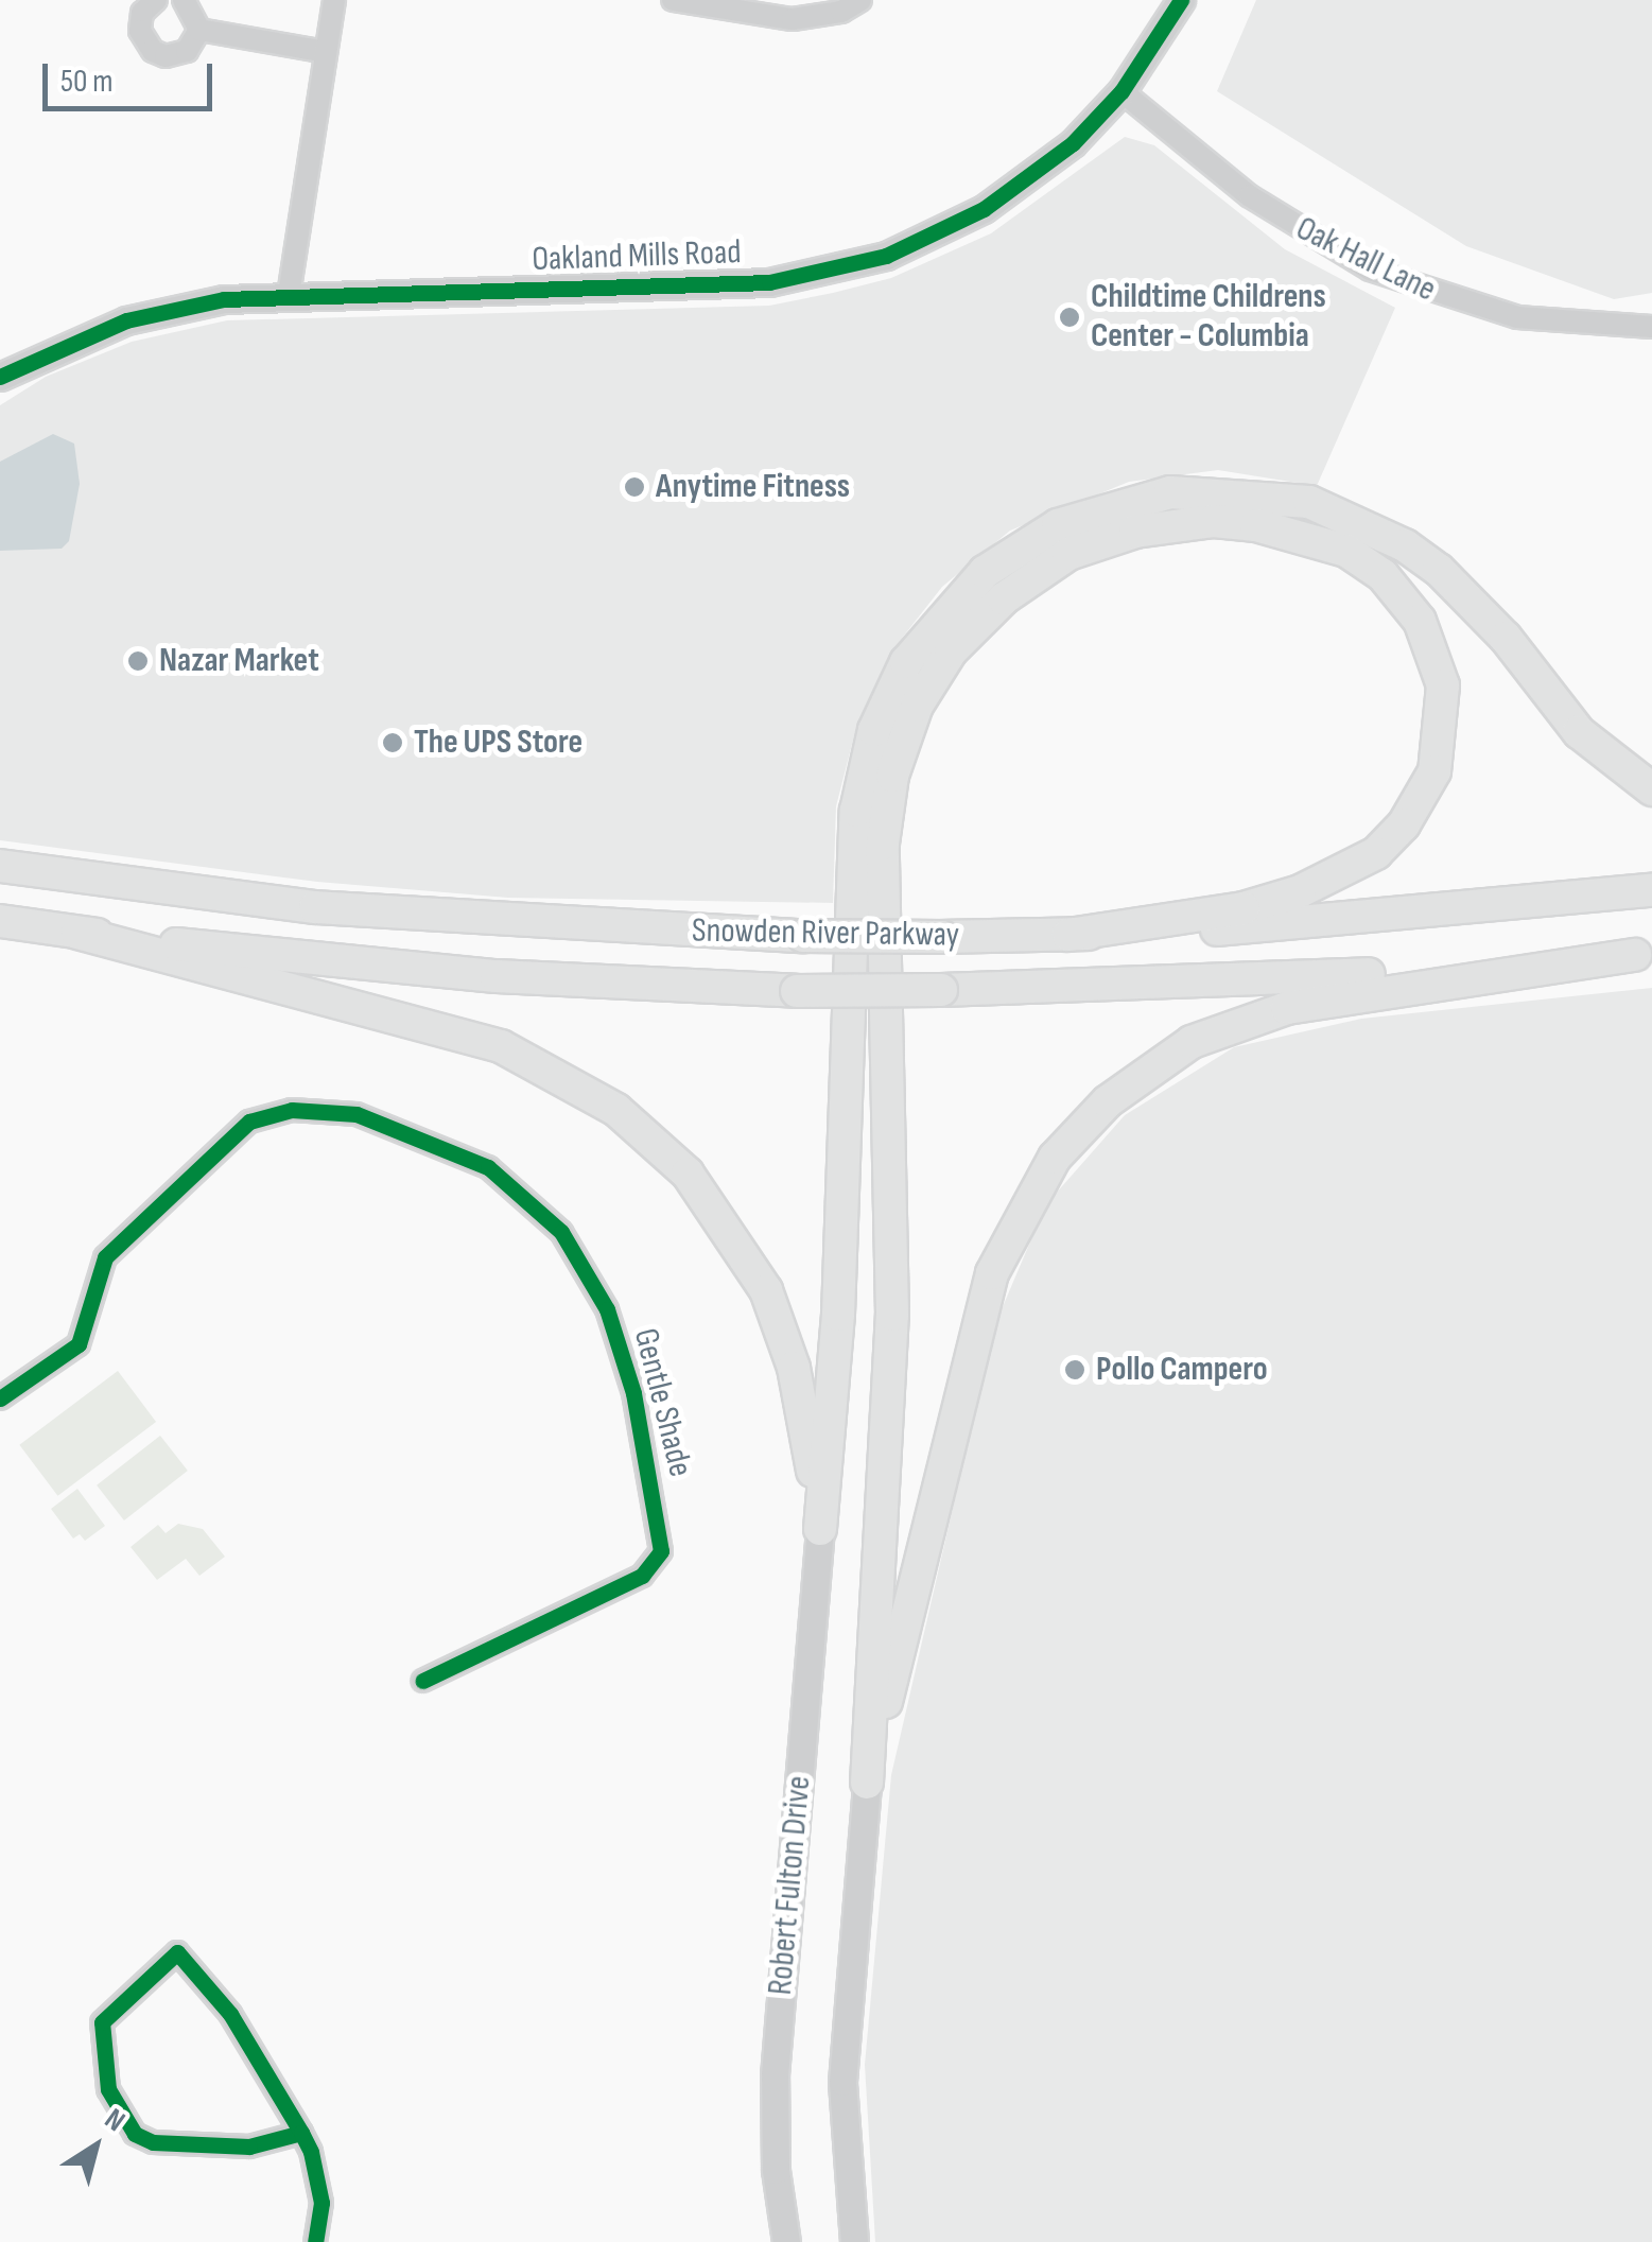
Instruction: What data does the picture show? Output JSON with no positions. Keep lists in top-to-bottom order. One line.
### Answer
{"streets":{"main road":["Snowden River Parkway"],"street":["Oakland Mills Road","Oak Hall Lane","Gentle Shade","Robert Fulton Drive"]},"crossings":[["Oakland Mills Road","Oak Hall Lane"]],"places":["Childtime Childrens Center - Columbia","Anytime Fitness","Nazar Market","The UPS Store","Pollo Campero"],"scale_bar":"50 m","north":"top right"}
